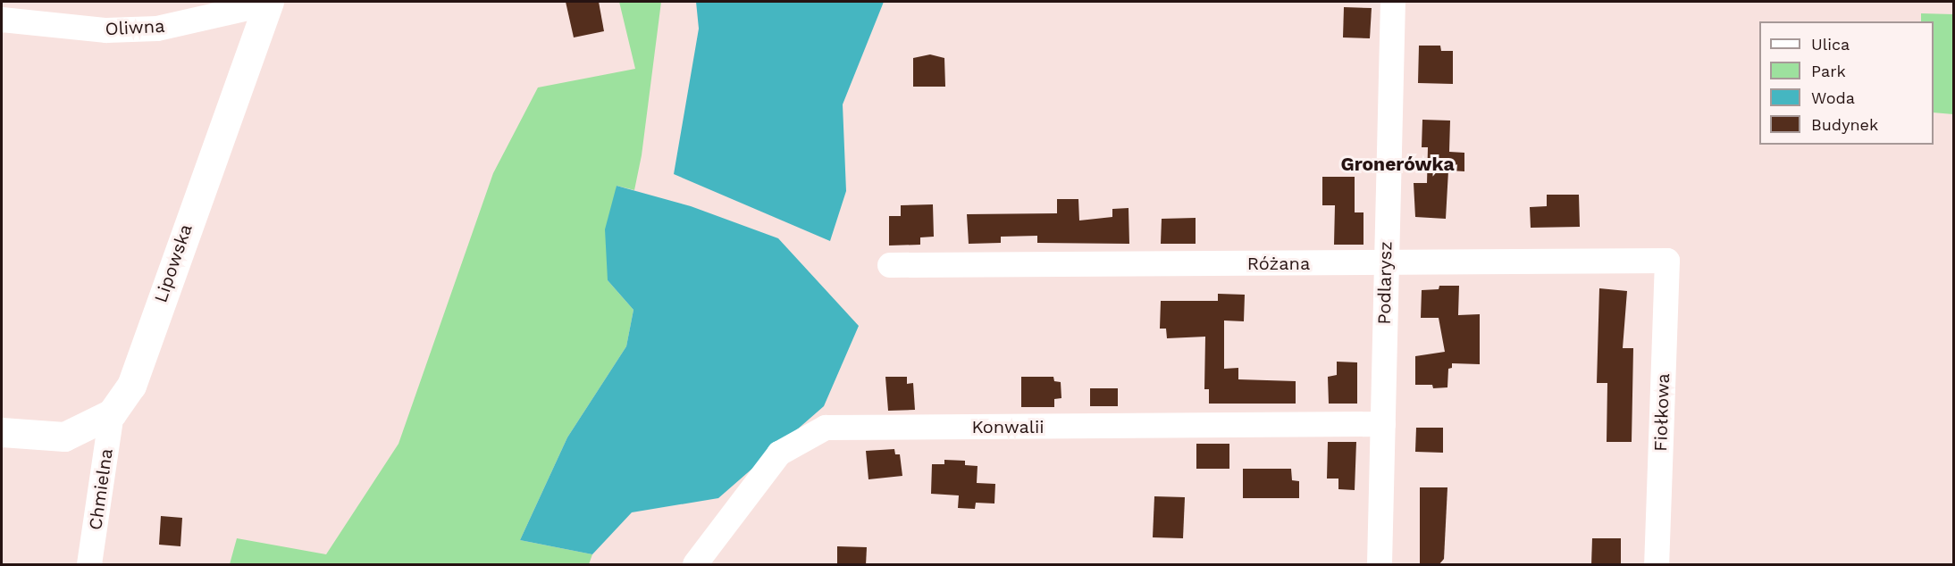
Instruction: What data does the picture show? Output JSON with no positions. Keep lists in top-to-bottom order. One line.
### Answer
{"streets":{"street":["Oliwna","Lipowska","Różana","Podlarysz","Fiołkowa","Konwalii","Chmielna"]},"crossings":[["Oliwna","Lipowska"],["Lipowska","Chmielna"],["Różana","Podlarysz"],["Różana","Fiołkowa"],["Podlarysz","Konwalii"]],"districts":["Gronerówka"],"legend":["Ulica","Park","Woda","Budynek"]}
